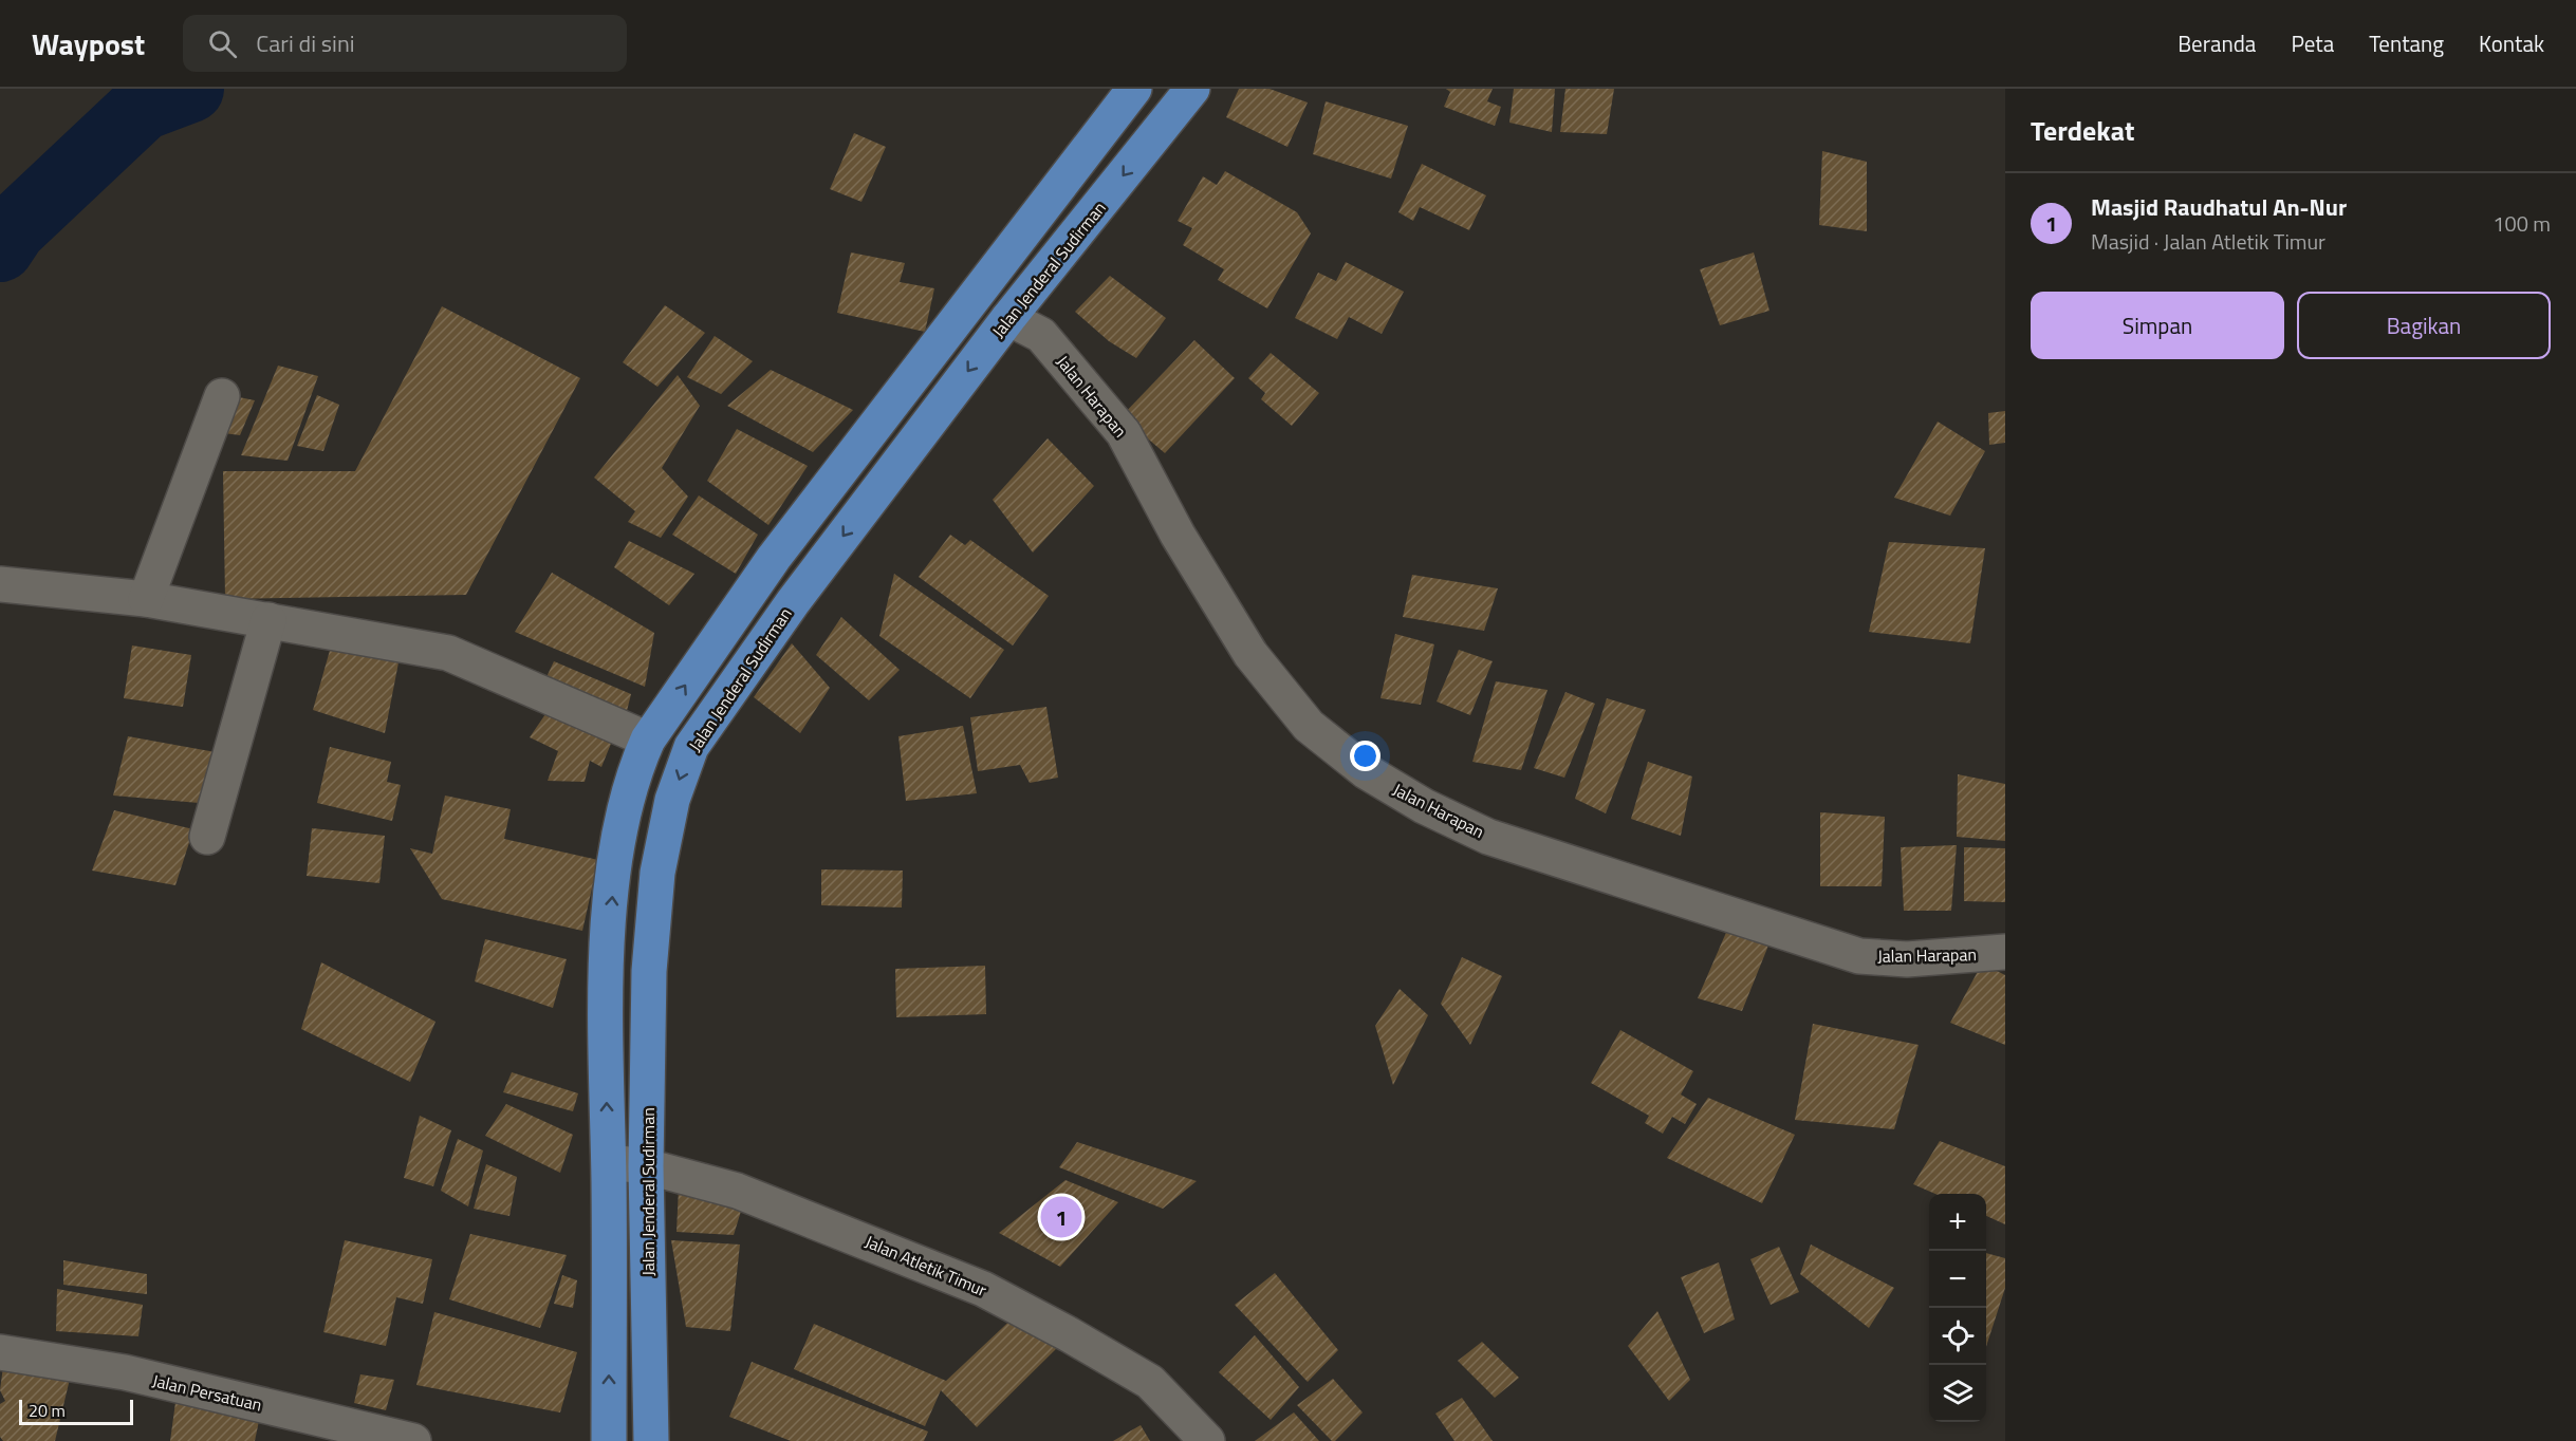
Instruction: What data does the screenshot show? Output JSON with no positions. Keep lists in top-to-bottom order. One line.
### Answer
{"streets":{"main road":["Jalan Jenderal Sudirman"],"street":["Jalan Harapan","Jalan Atletik Timur","Jalan Persatuan"]},"crossings":[["Jalan Jenderal Sudirman","Jalan Harapan"],["Jalan Jenderal Sudirman","Jalan Atletik Timur"]],"scale_bar":"20 m","page":{"header":"Waypost","search":"Cari di sini","nav":["Beranda","Peta","Tentang","Kontak"],"heading":"Terdekat","list":[{"mark":"1","name":"Masjid Raudhatul An-Nur","note":"Masjid · Jalan Atletik Timur","value":"100 m"}],"buttons":["Simpan","Bagikan"],"map_buttons":["+","−"],"pins":"1","scale":"20 m"}}
